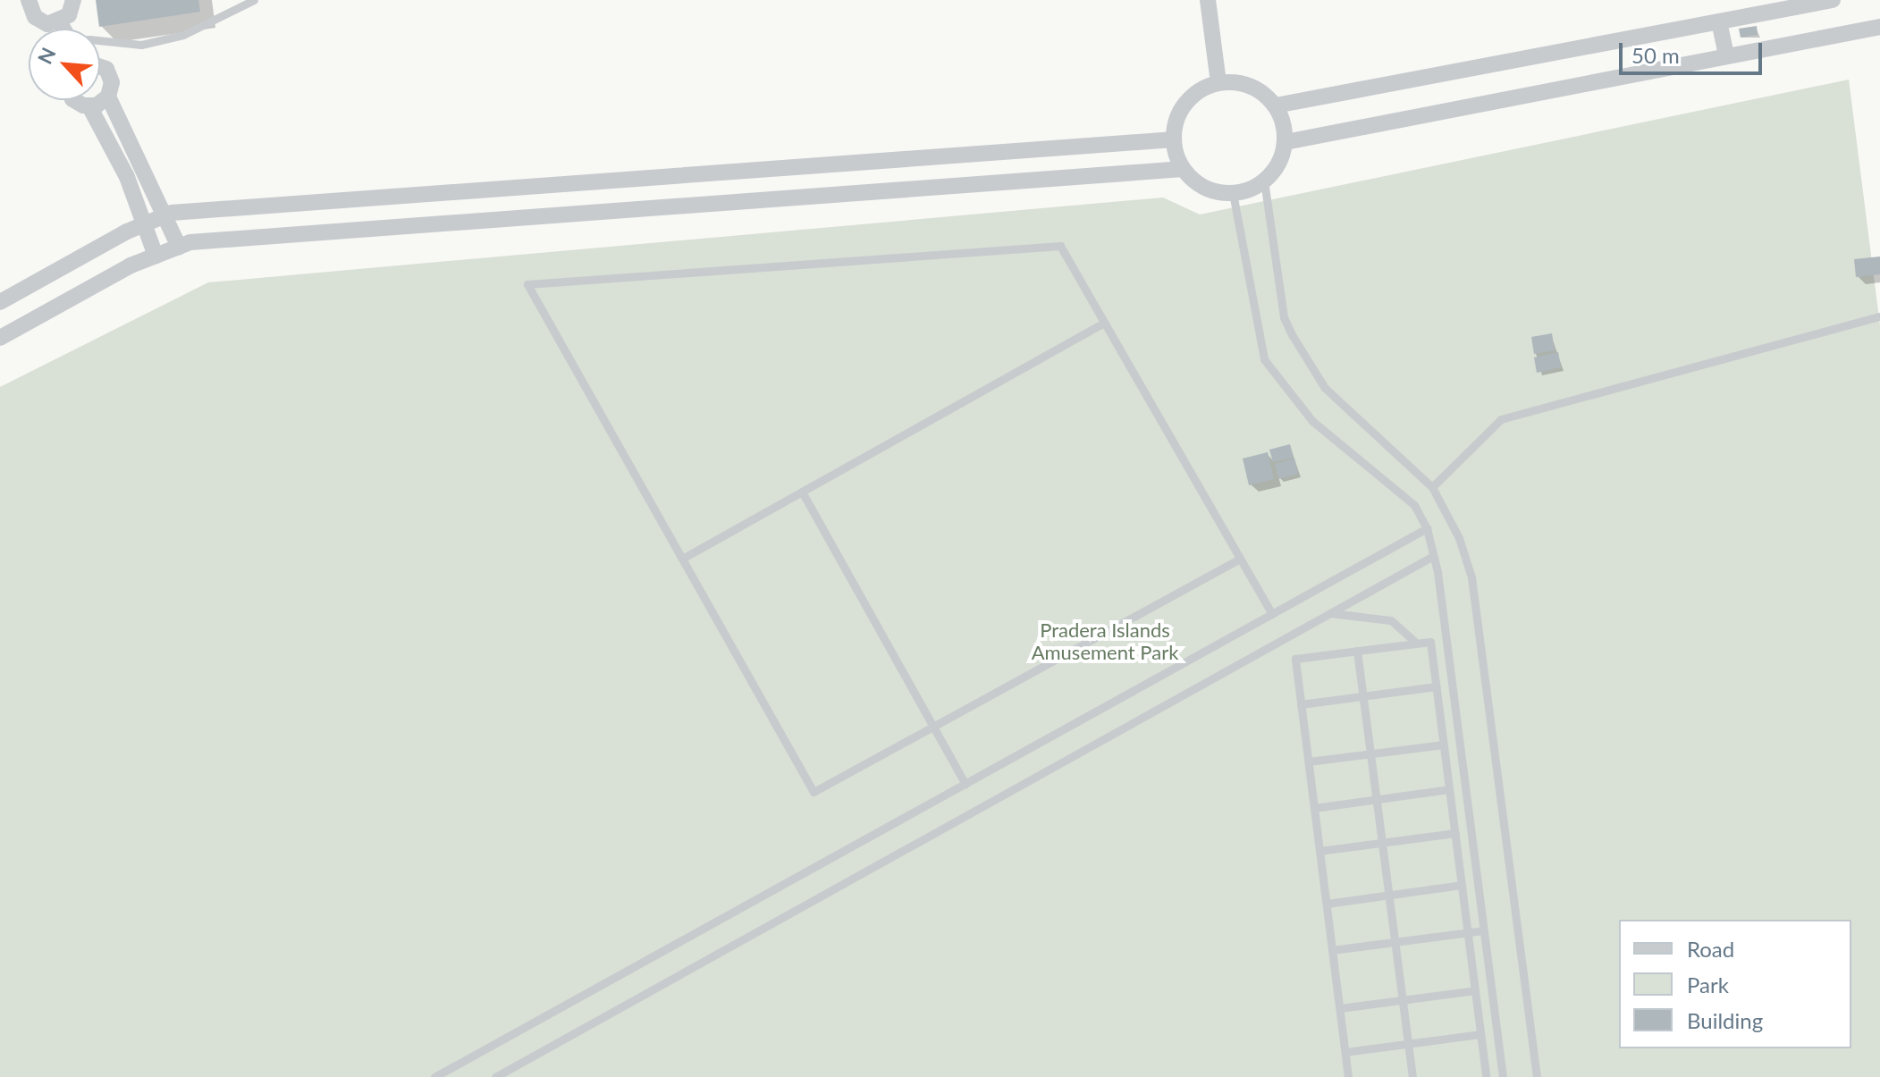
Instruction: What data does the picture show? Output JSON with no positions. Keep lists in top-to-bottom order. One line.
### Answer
{"parks":["Pradera Islands Amusement Park"],"legend":["Road","Park","Building"],"scale_bar":"50 m","north":"top left"}
